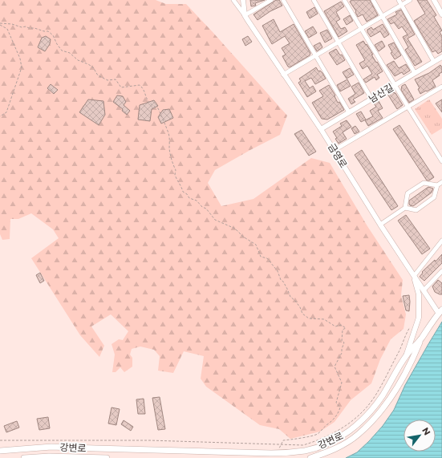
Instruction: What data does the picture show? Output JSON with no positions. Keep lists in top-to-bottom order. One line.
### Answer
{"streets":{"main road":["강변로"],"street":["남산길","금영로"]},"crossings":[["남산길","금영로"],["금영로","강변로"]],"north":"top right"}
